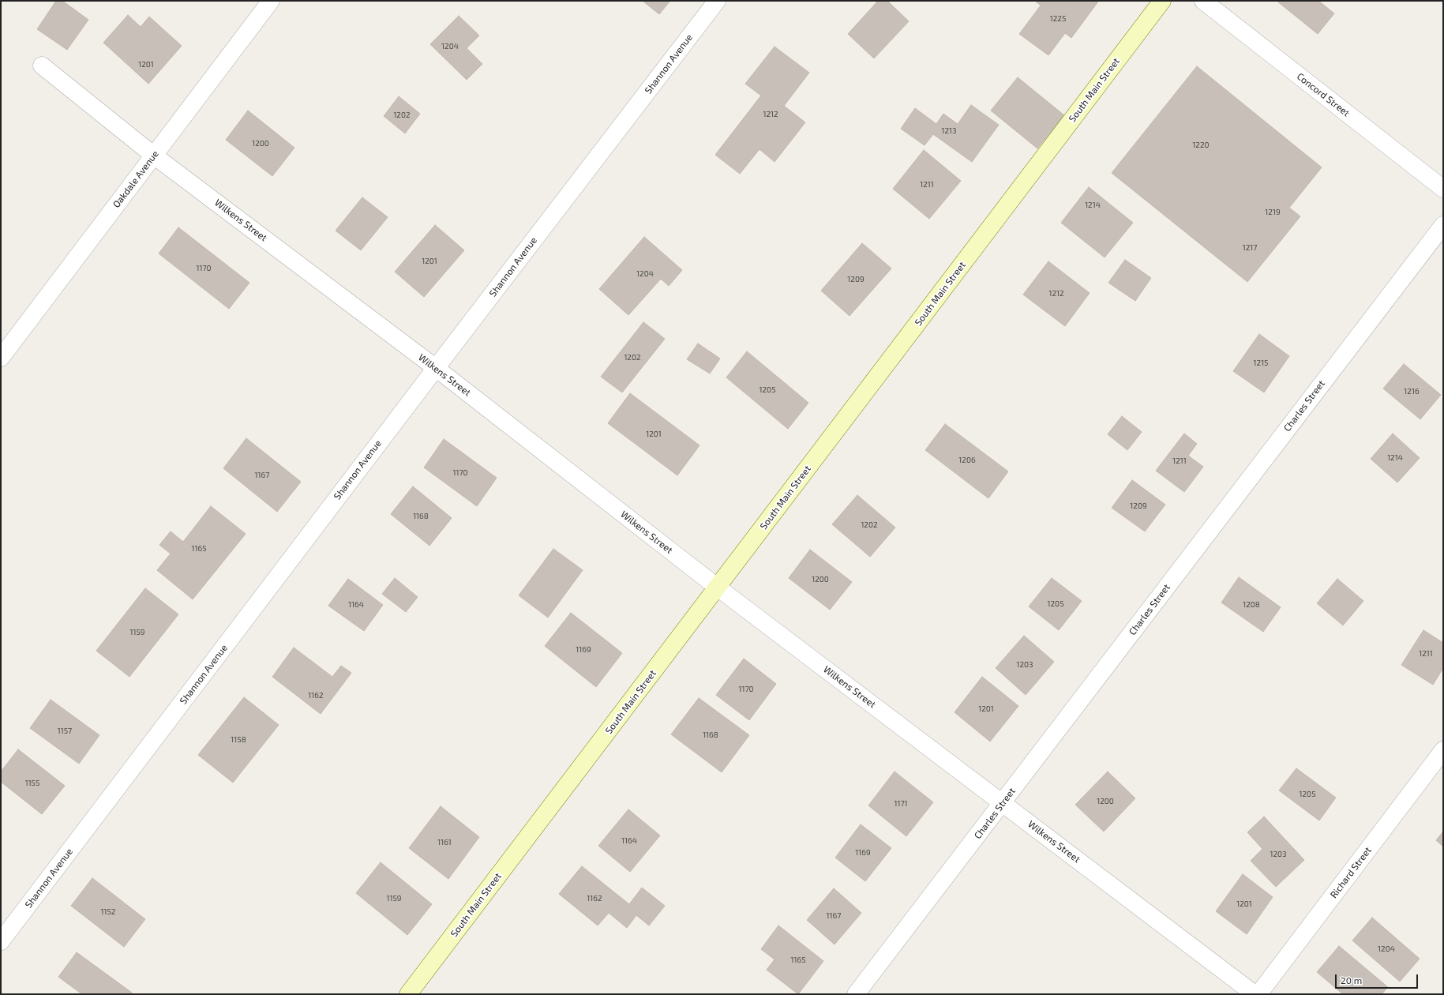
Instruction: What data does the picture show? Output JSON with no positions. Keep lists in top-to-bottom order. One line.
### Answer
{"streets":{"street":["Shannon Avenue","South Main Street","Concord Street","Oakdale Avenue","Wilkens Street","Charles Street","Richard Street"]},"crossings":[["Shannon Avenue","Wilkens Street"],["South Main Street","Wilkens Street"],["Oakdale Avenue","Wilkens Street"],["Wilkens Street","Charles Street"]],"house_numbers":["1225","1204","1201","1212","1202","1213","1200","1220","1211","1214","1219","1217","1201","1170","1204","1209","1212","1202","1215","1205","1216","1201","1214","1206","1211","1170","1167","1209","1168","1202","1165","1200","1205","1164","1208","1159","1169","1211","1203","1170","1162","1201","1157","1168","1158","1155","1205","1200","1171","1164","1161","1169","1203","1159","1162","1201","1152","1167","1204","1165"],"scale_bar":"20 m"}
